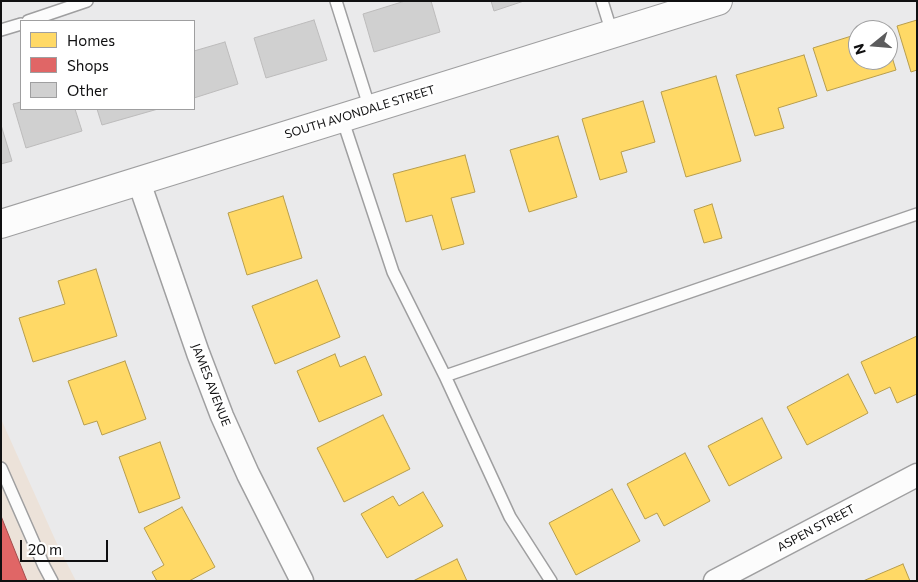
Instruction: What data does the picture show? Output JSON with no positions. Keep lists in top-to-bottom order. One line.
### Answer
{"streets":{"main road":["SOUTH AVONDALE STREET"],"street":["JAMES AVENUE","ASPEN STREET"]},"crossings":[["SOUTH AVONDALE STREET","JAMES AVENUE"]],"legend":["Homes","Shops","Other"],"scale_bar":"20 m","north":"left"}
